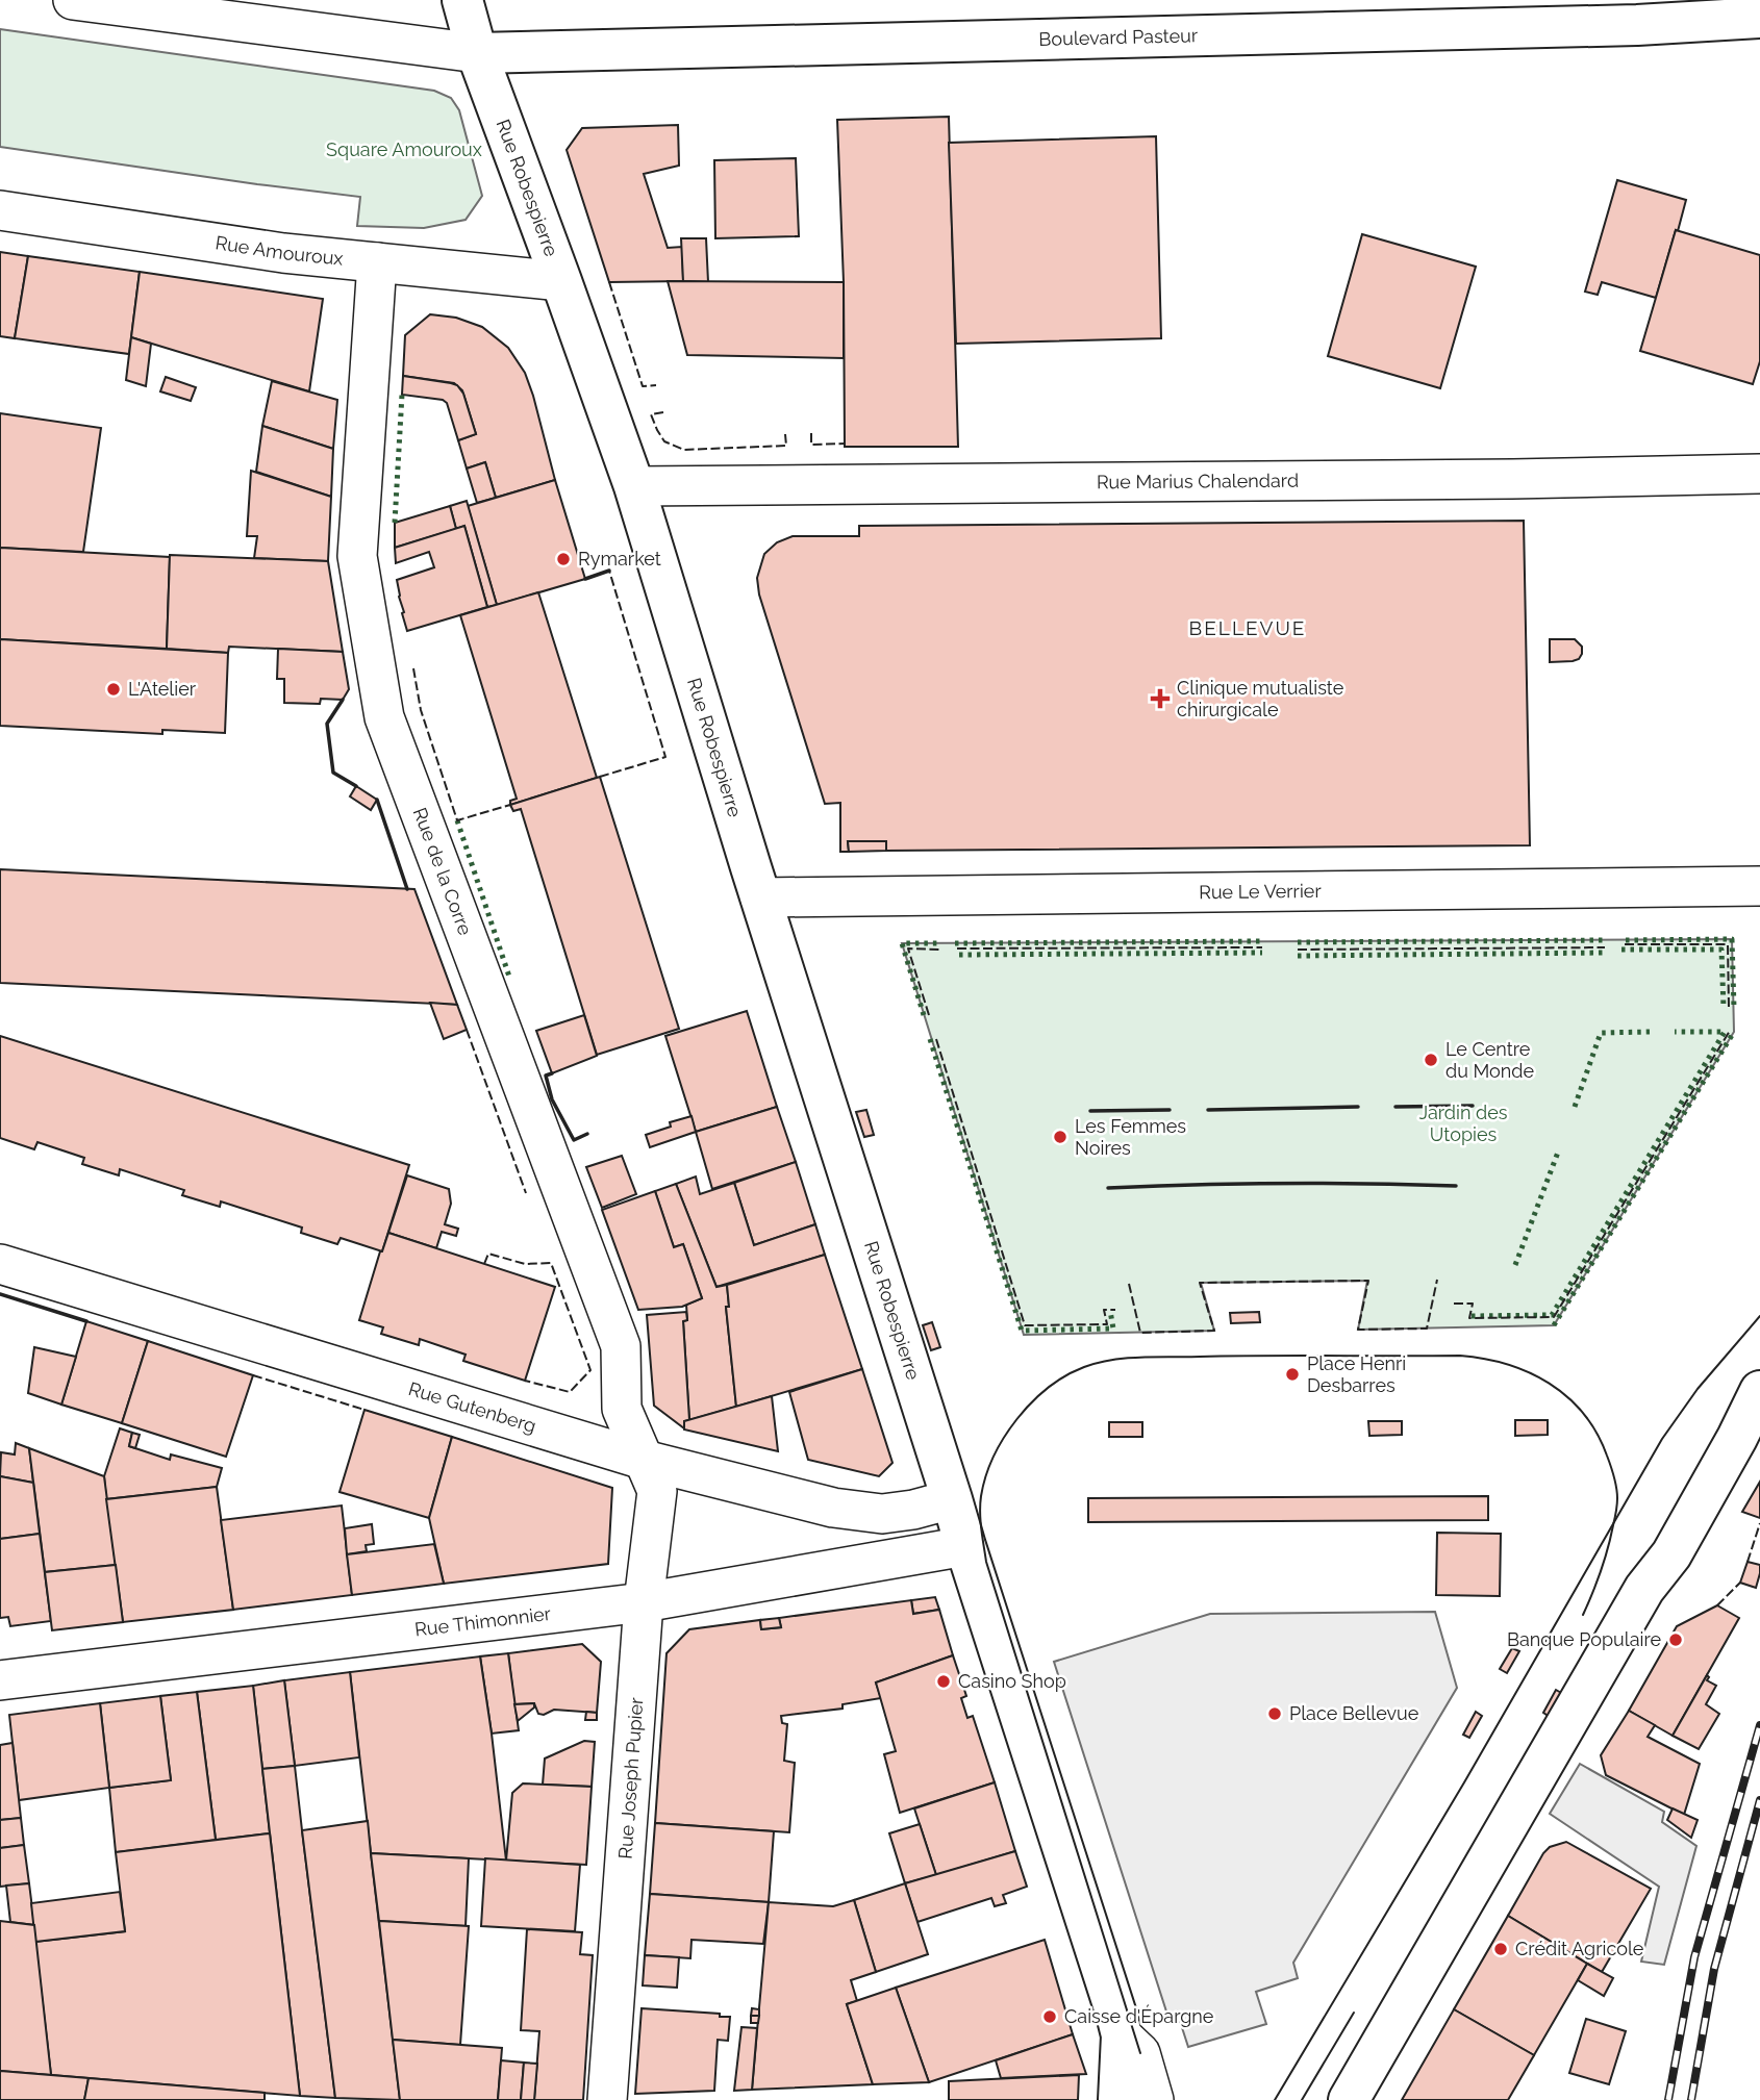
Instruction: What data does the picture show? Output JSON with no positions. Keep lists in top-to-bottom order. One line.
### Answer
{"streets":{"main road":["Boulevard Pasteur","Rue Robespierre"],"street":["Rue Amouroux","Rue Marius Chalendard","Rue de la Corre","Rue Le Verrier","Rue Gutenberg","Rue Thimonnier","Rue Joseph Pupier"]},"crossings":[["Boulevard Pasteur","Rue Robespierre"],["Rue Robespierre","Rue Amouroux"],["Rue Robespierre","Rue Marius Chalendard"],["Rue Robespierre","Rue Le Verrier"],["Rue Robespierre","Rue Gutenberg"],["Rue Amouroux","Rue de la Corre"],["Rue de la Corre","Rue Gutenberg"],["Rue de la Corre","Rue Joseph Pupier"],["Rue Gutenberg","Rue Joseph Pupier"],["Rue Thimonnier","Rue Joseph Pupier"]],"districts":["BELLEVUE"],"parks":["Square Amouroux","Jardin des Utopies"],"places":{"other":["Rymarket","L'Atelier","Le Centre du Monde","Les Femmes Noires","Place Henri Desbarres","Banque Populaire","Casino Shop","Place Bellevue","Crédit Agricole","Caisse d'Épargne"],"health":["Clinique mutualiste chirurgicale"]}}
